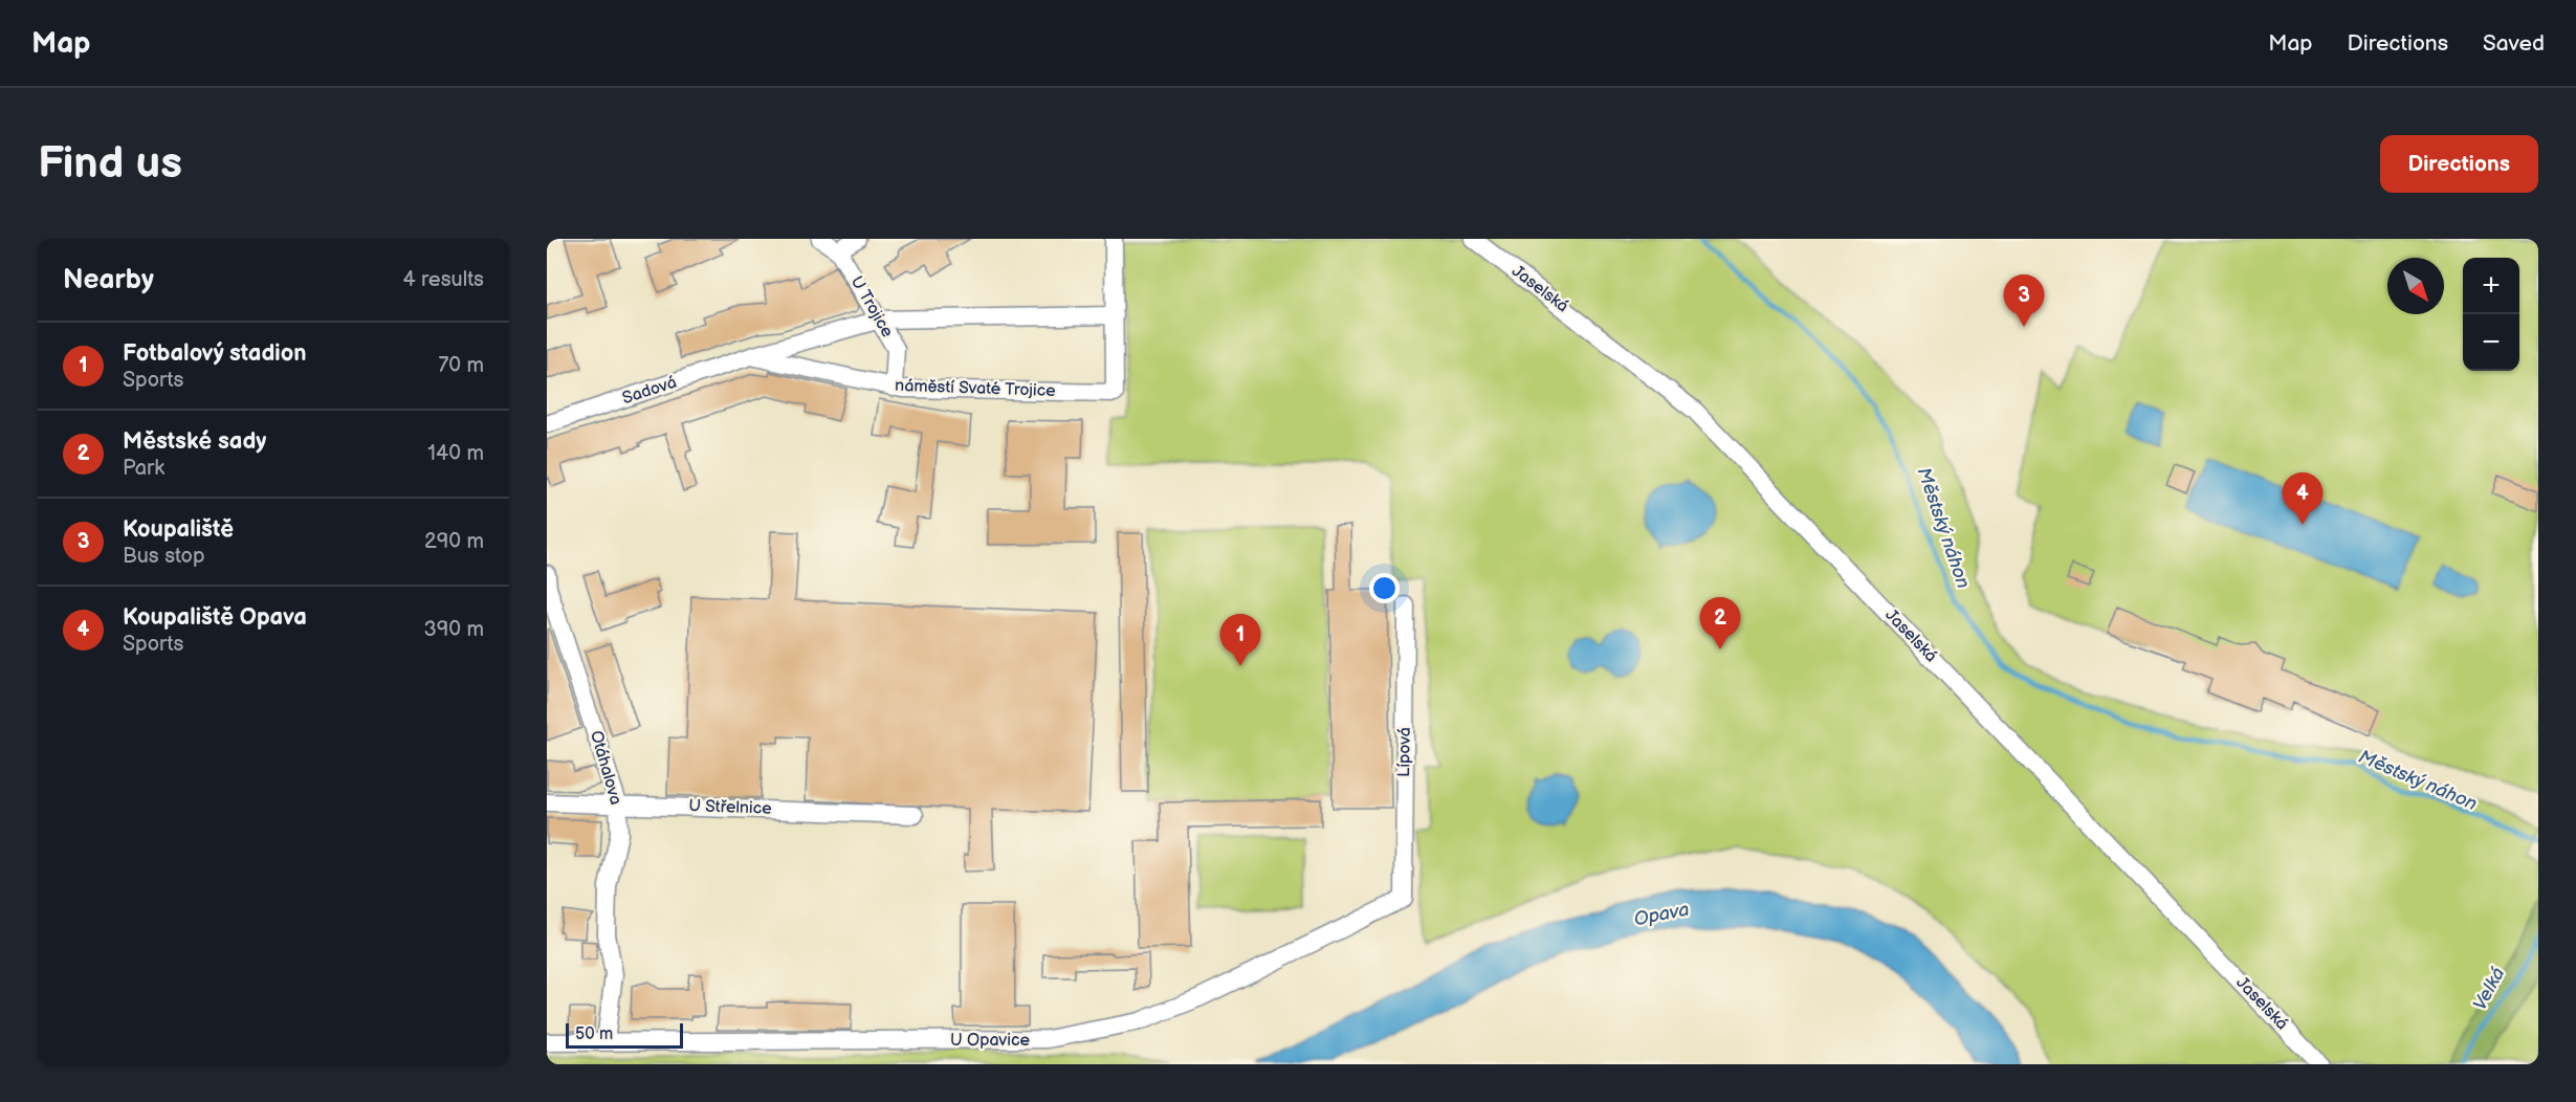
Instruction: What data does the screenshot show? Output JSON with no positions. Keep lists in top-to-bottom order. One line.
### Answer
{"streets":{"street":["Jaselská","U Trojice","náměstí Svaté Trojice","Sadová","Lípová","Otáhalova","U Střelnice","U Opavice"]},"crossings":[["U Trojice","náměstí Svaté Trojice"],["náměstí Svaté Trojice","Sadová"],["Lípová","U Opavice"],["Otáhalova","U Střelnice"],["Otáhalova","U Opavice"]],"water":["Městský náhon","Opava","Velká"],"scale_bar":"50 m","north":"bottom right","page":{"header":"Map","nav":["Map","Directions","Saved"],"buttons":"Directions","title":"Find us","heading":["Nearby","4 results"],"map_buttons":["+","−"],"pins":["3","4","2","1"],"list":[{"mark":"1","name":"Fotbalový stadion","note":"Sports","value":"70 m"},{"mark":"2","name":"Městské sady","note":"Park","value":"140 m"},{"mark":"3","name":"Koupaliště","note":"Bus stop","value":"290 m"},{"mark":"4","name":"Koupaliště Opava","note":"Sports","value":"390 m"}],"scale":"50 m"}}
